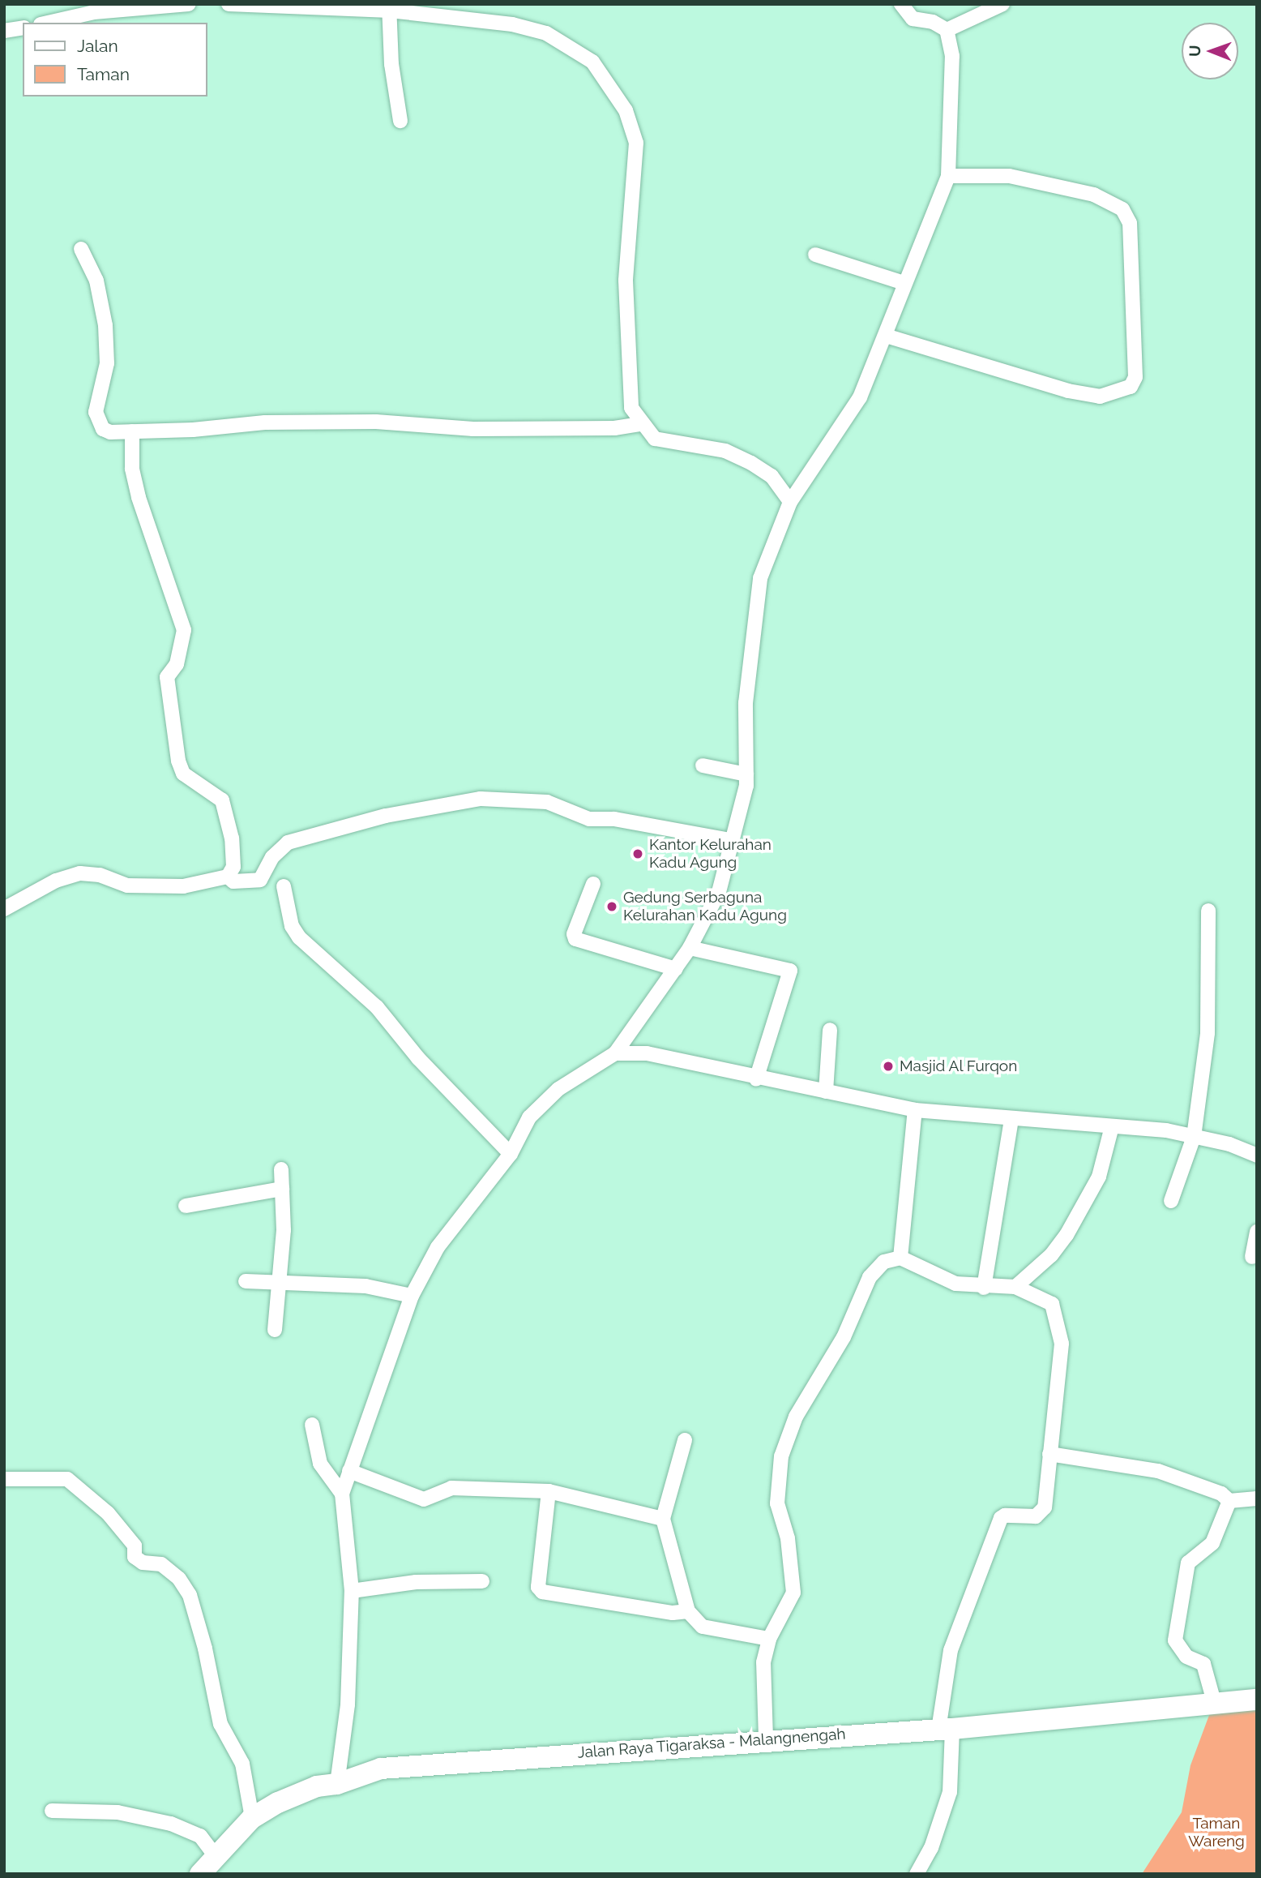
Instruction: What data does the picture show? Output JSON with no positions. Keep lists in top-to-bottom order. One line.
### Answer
{"streets":{"main road":["Jalan Raya Tigaraksa - Malangnengah"]},"parks":["Taman Wareng"],"places":["Kantor Kelurahan Kadu Agung","Gedung Serbaguna Kelurahan Kadu Agung","Masjid Al Furqon"],"legend":["Jalan","Taman"],"north":"left"}
